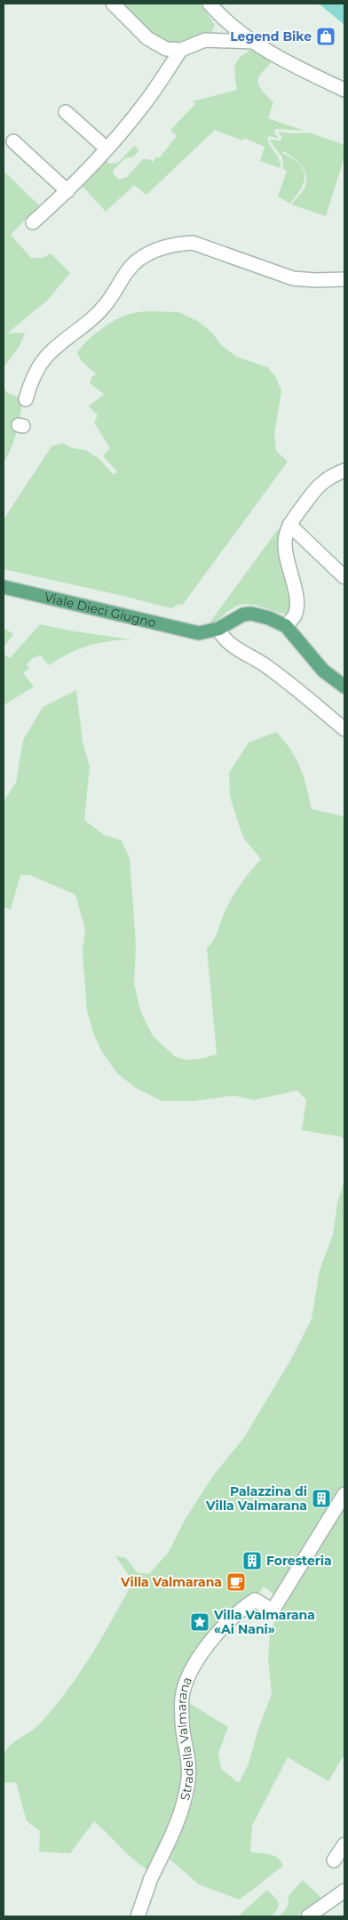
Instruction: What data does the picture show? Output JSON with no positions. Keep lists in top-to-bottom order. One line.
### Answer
{"streets":{"main road":["Viale Dieci Giugno"],"street":["Stradella Valmarana"]},"places":{"shop":["Legend Bike"],"building":["Palazzina di Villa Valmarana","Foresteria"],"cafe":["Villa Valmarana"],"place":["Villa Valmarana «Ai Nani»"]}}
